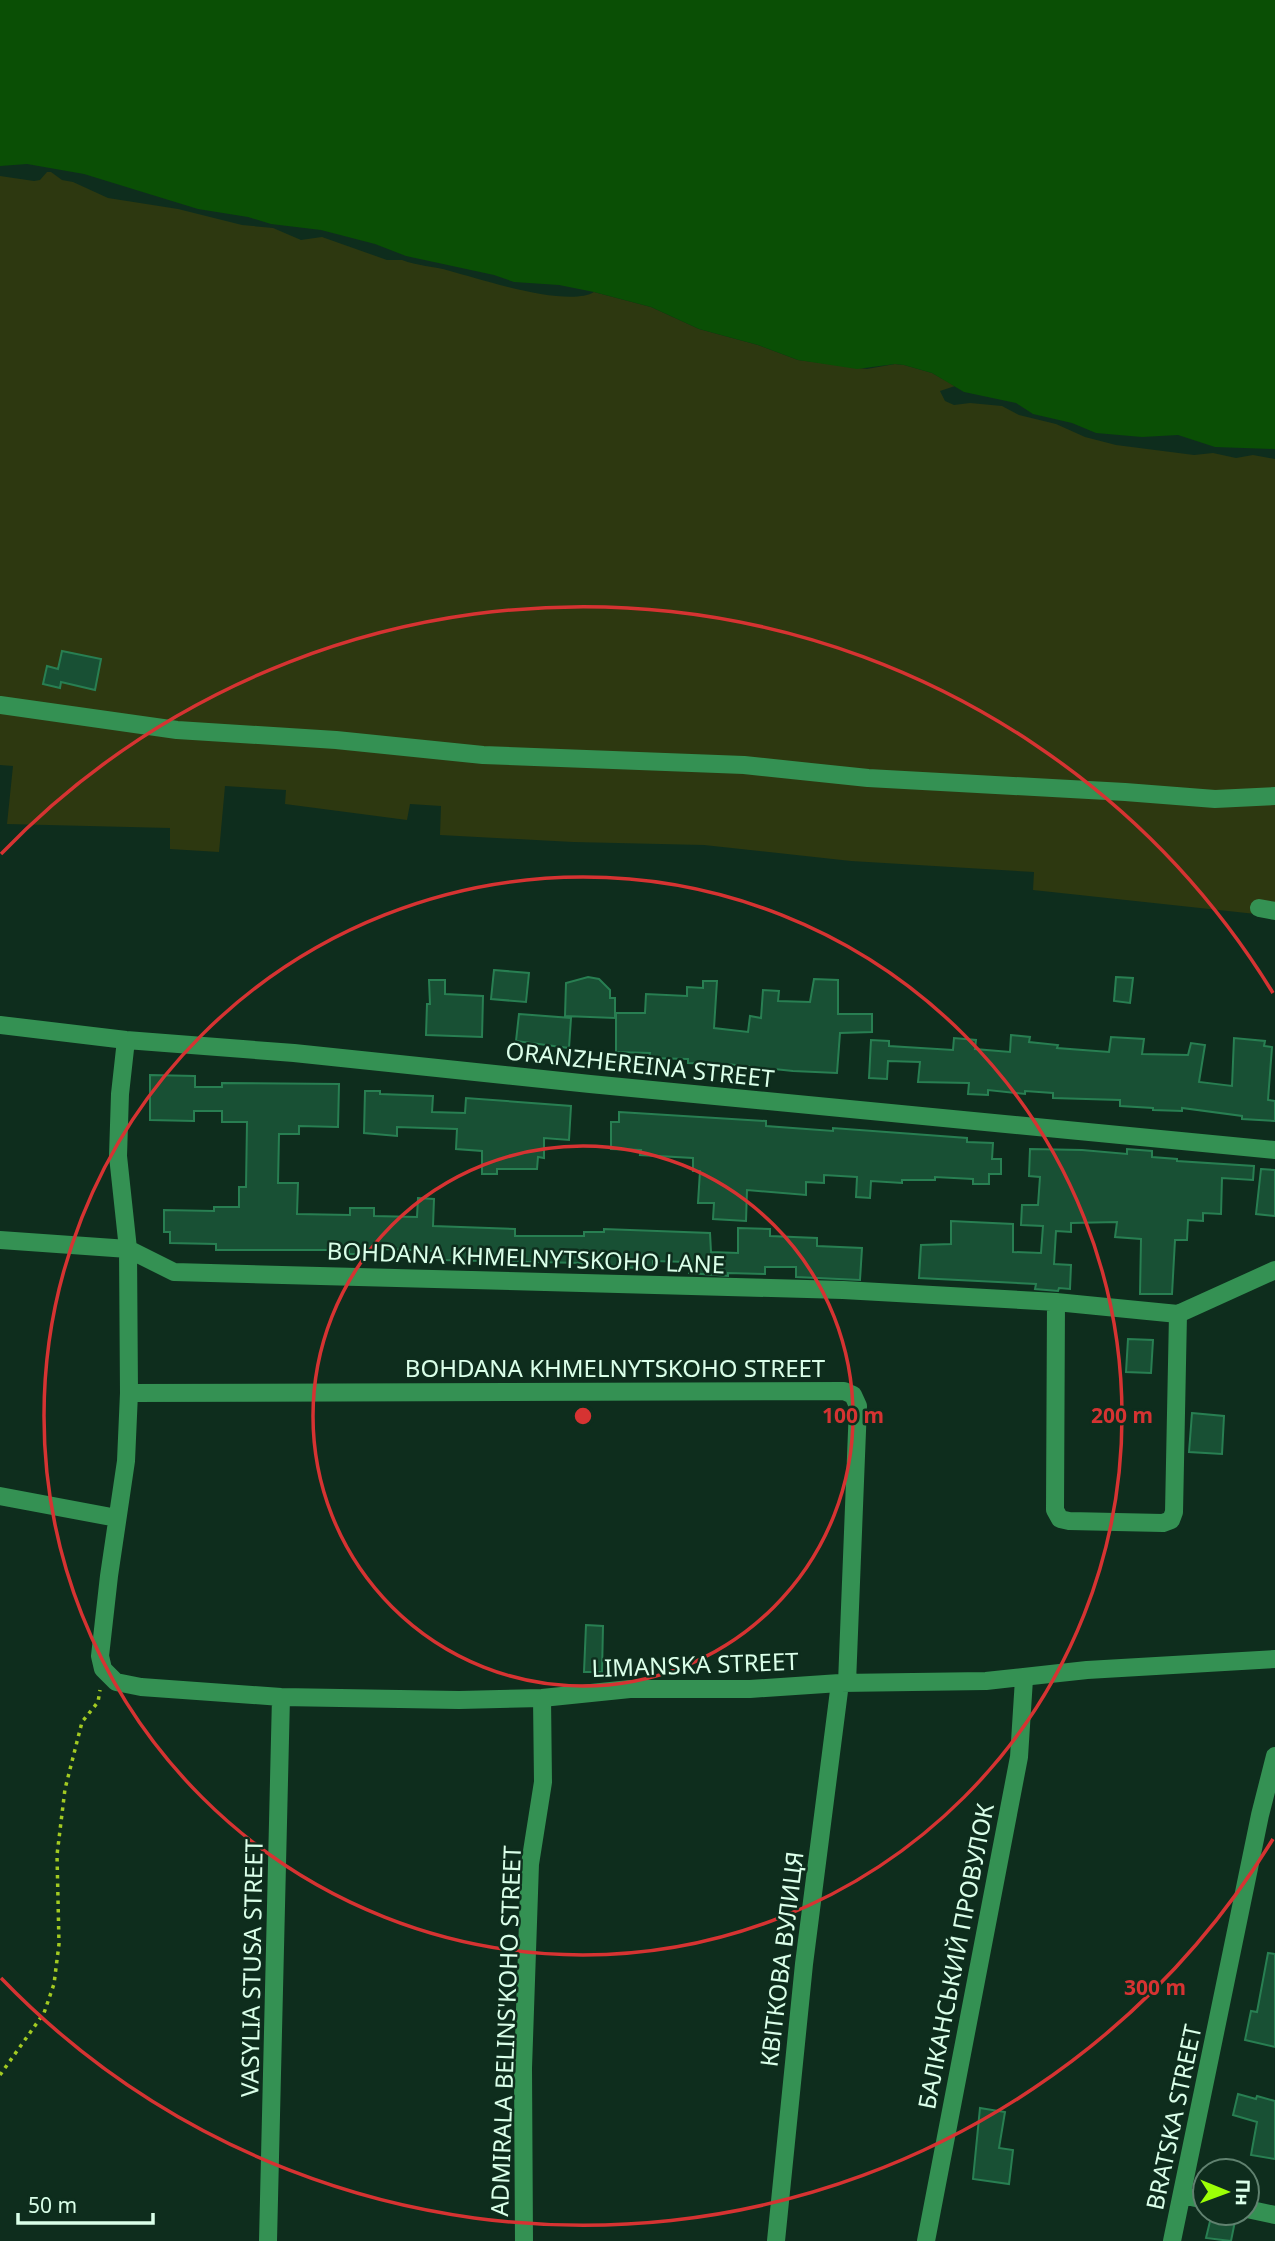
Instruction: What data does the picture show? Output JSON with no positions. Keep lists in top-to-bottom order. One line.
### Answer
{"streets":{"street":["ORANZHEREINA STREET","BOHDANA KHMELNYTSKOHO LANE","BOHDANA KHMELNYTSKOHO STREET","LIMANSKA STREET","БАЛКАНСЬКИЙ ПРОВУЛОК","КВІТКОВА ВУЛИЦЯ","VASYLIA STUSA STREET","ADMIRALA BELINS'KOHO STREET","BRATSKA STREET"]},"crossings":[["BOHDANA KHMELNYTSKOHO STREET","LIMANSKA STREET"],["BOHDANA KHMELNYTSKOHO STREET","КВІТКОВА ВУЛИЦЯ"],["LIMANSKA STREET","БАЛКАНСЬКИЙ ПРОВУЛОК"],["LIMANSKA STREET","КВІТКОВА ВУЛИЦЯ"],["LIMANSKA STREET","VASYLIA STUSA STREET"],["LIMANSKA STREET","ADMIRALA BELINS'KOHO STREET"]],"scale_bar":"50 m","north":"right","rings":["100 m","200 m","300 m"]}
